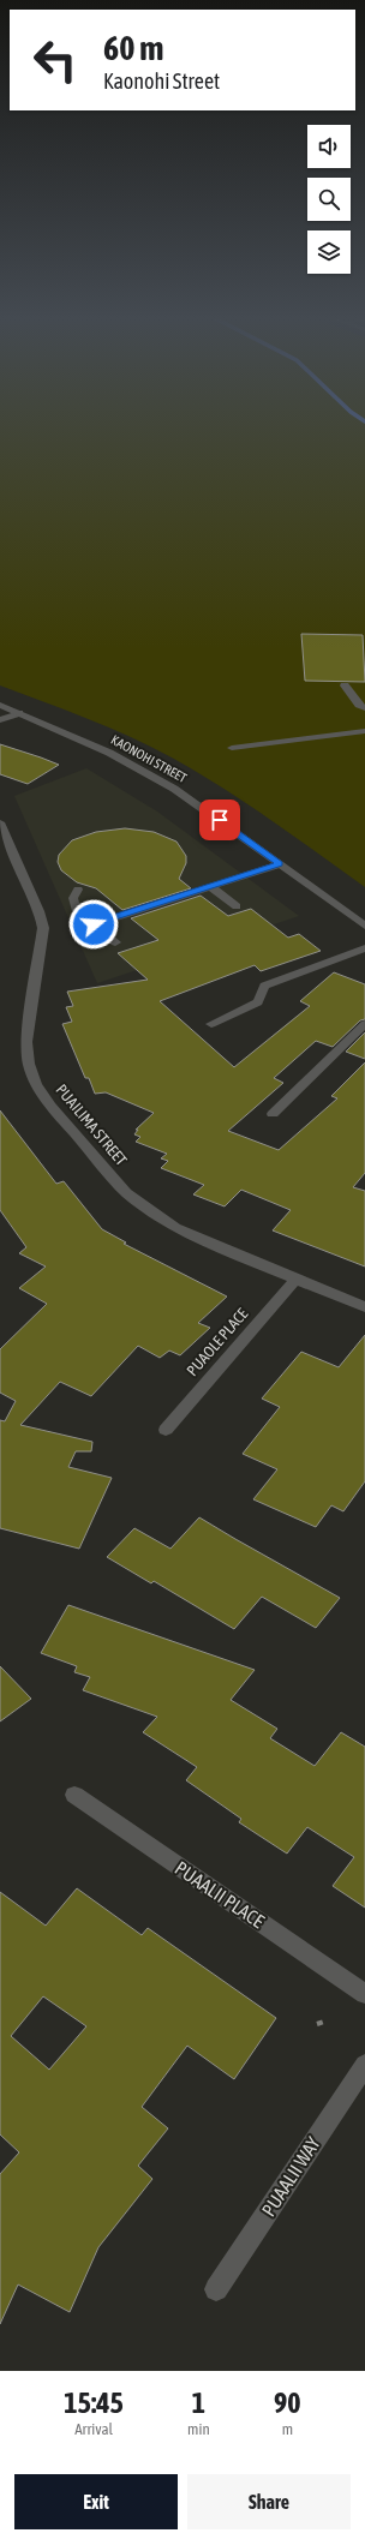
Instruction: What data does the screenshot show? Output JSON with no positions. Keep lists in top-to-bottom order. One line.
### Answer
{"streets":{"street":["KAONOHI STREET","PUAILIMA STREET","PUAOLE PLACE","PUAALII PLACE","PUAALII WAY"]},"crossings":[["PUAILIMA STREET","PUAOLE PLACE"]],"page":{"turn":["60 m","Kaonohi Street"],"eta":["15:45","Arrival","1","min","90","m"],"buttons":["Exit","Share"]}}
